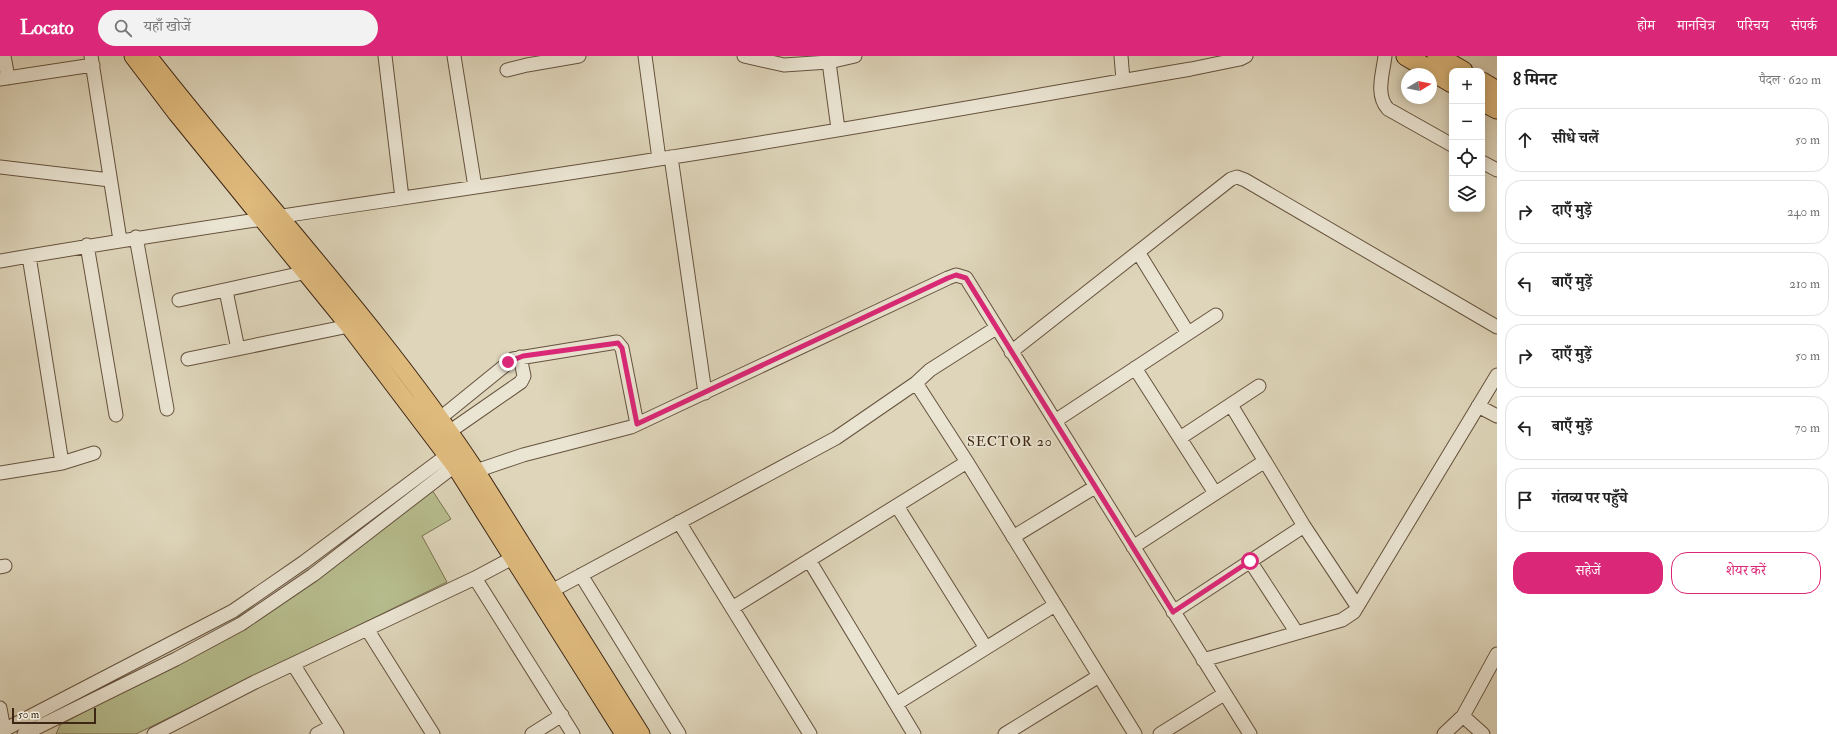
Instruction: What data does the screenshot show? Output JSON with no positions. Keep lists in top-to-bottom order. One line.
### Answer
{"districts":["SECTOR 20"],"scale_bar":"50 m","north":"right","page":{"header":"Locato","search":"यहाँ खोजें","nav":["होम","मानचित्र","परिचय","संपर्क"],"heading":["8 मिनट","पैदल · 620 m"],"map_buttons":["+","−"],"list":[["सीधे चलें","50 m"],["दाएँ मुड़ें","240 m"],["बाएँ मुड़ें","210 m"],["दाएँ मुड़ें","50 m"],["बाएँ मुड़ें","70 m"],"गंतव्य पर पहुँचे"],"buttons":["सहेजें","शेयर करें"],"scale":"50 m"}}
